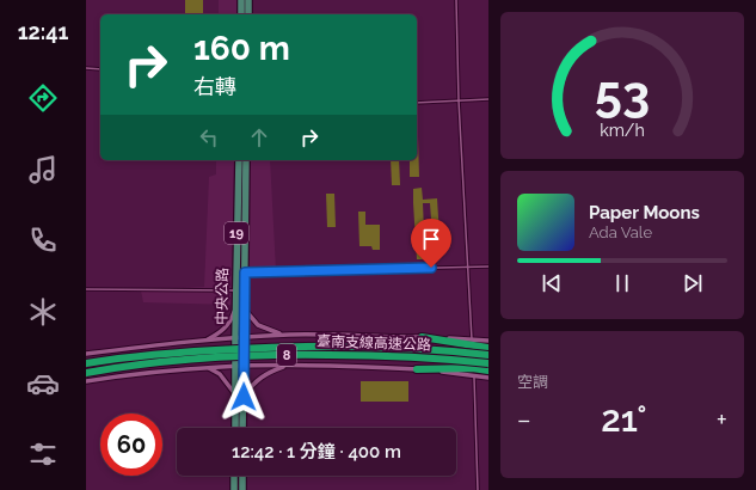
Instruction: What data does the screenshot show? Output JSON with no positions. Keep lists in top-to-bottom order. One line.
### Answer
{"streets":{"highway":["臺南支線高速公路","8"],"main road":["19","中央公路"]},"page":{"tabs":"12:41","turn":["160 m","右轉"],"song":["Paper Moons","Ada Vale"],"tile":"空調","heat":["−","21°","+"],"limit":"60","trip":"12:42 · 1 分鐘 · 400 m","gauge":["53","km/h"]}}
